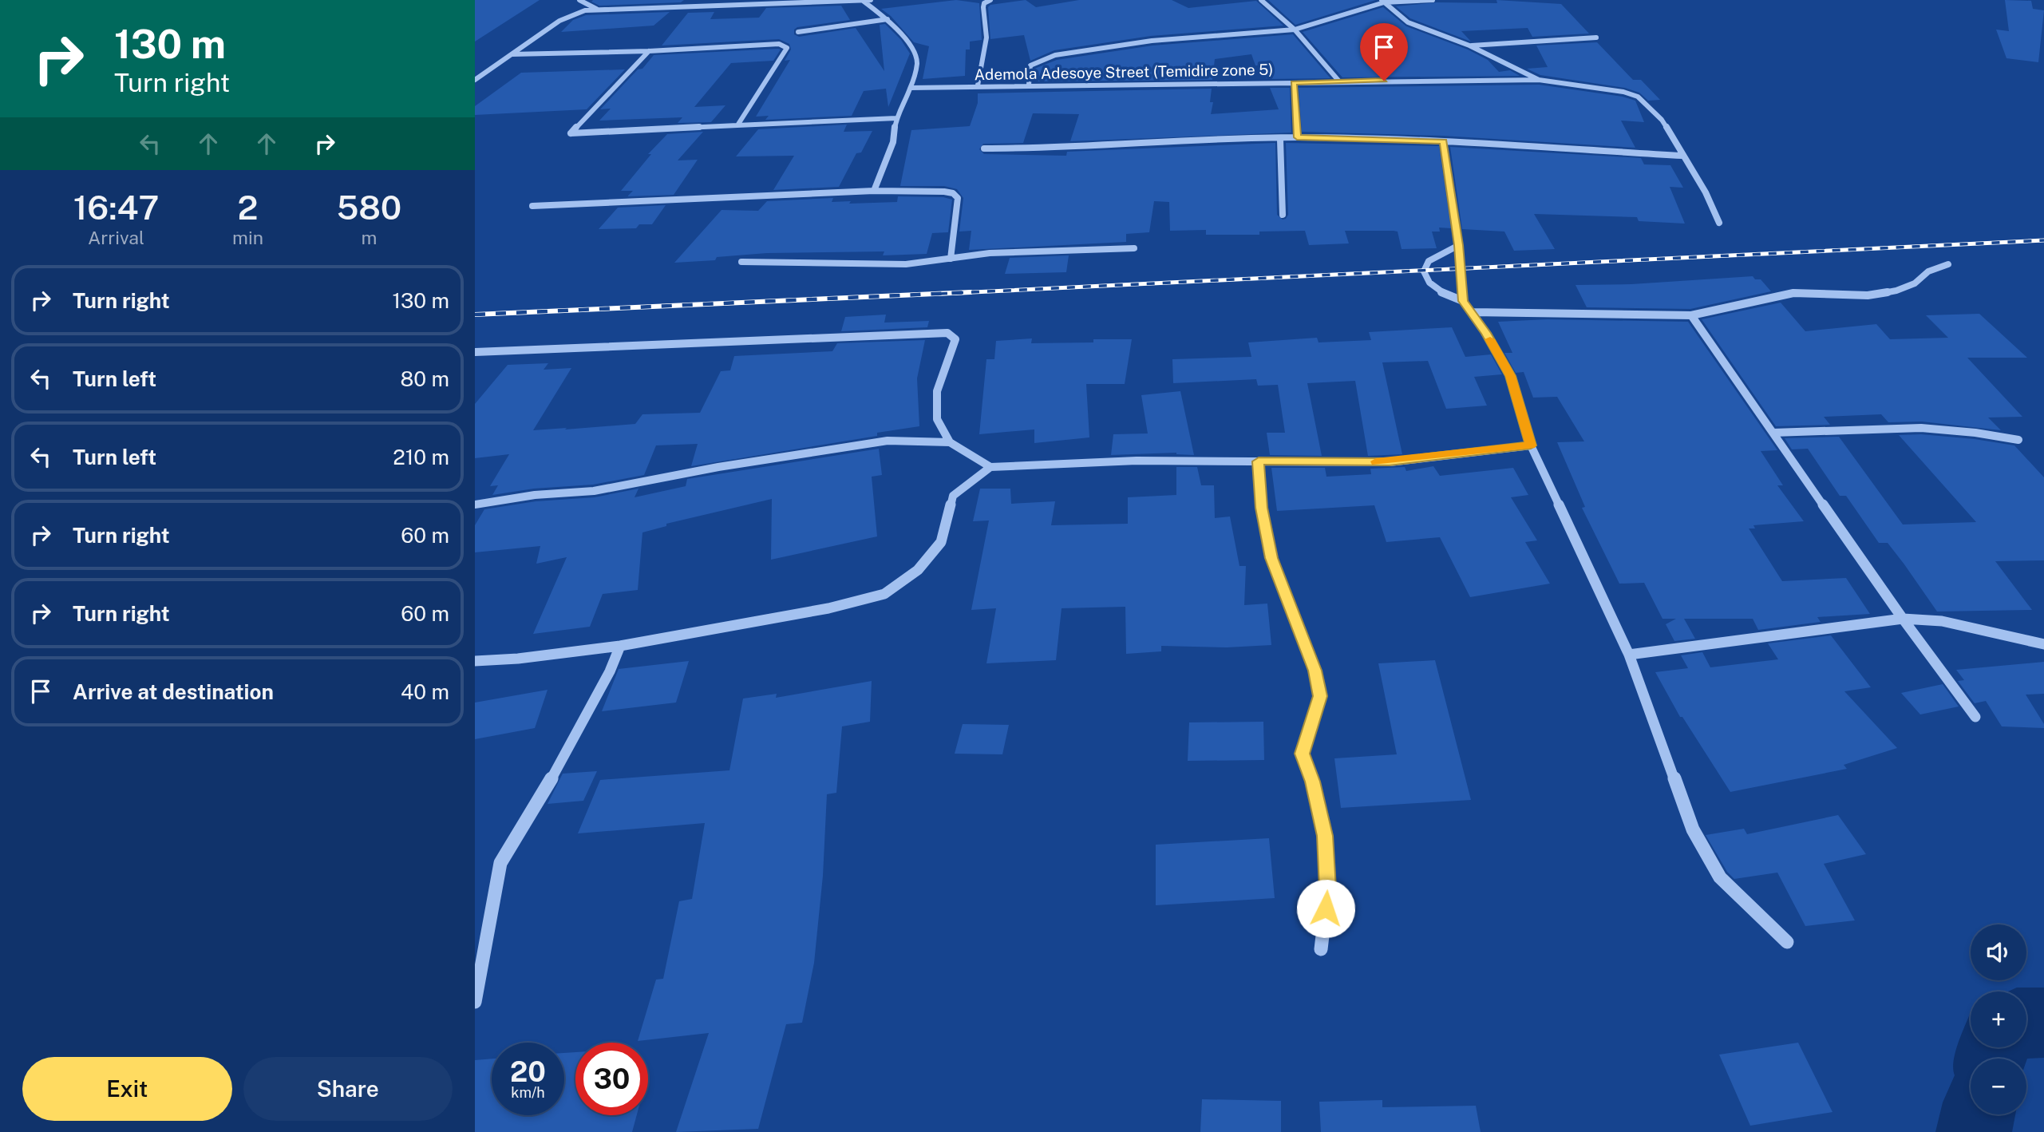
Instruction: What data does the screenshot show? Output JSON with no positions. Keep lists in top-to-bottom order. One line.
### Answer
{"streets":{"street":["Ademola Adesoye Street (Temidire zone 5)"]},"page":{"turn":["130 m","Turn right"],"eta":["16:47","Arrival","2","min","580","m"],"list":[{"name":"Turn right","value":"130 m"},{"name":"Turn left","value":"80 m"},{"name":"Turn left","value":"210 m"},{"name":"Turn right","value":"60 m"},{"name":"Turn right","value":"60 m"},{"name":"Arrive at destination","value":"40 m"}],"map_buttons":["+","−"],"speed":"20 km/h","limit":"30","buttons":["Exit","Share"]}}
